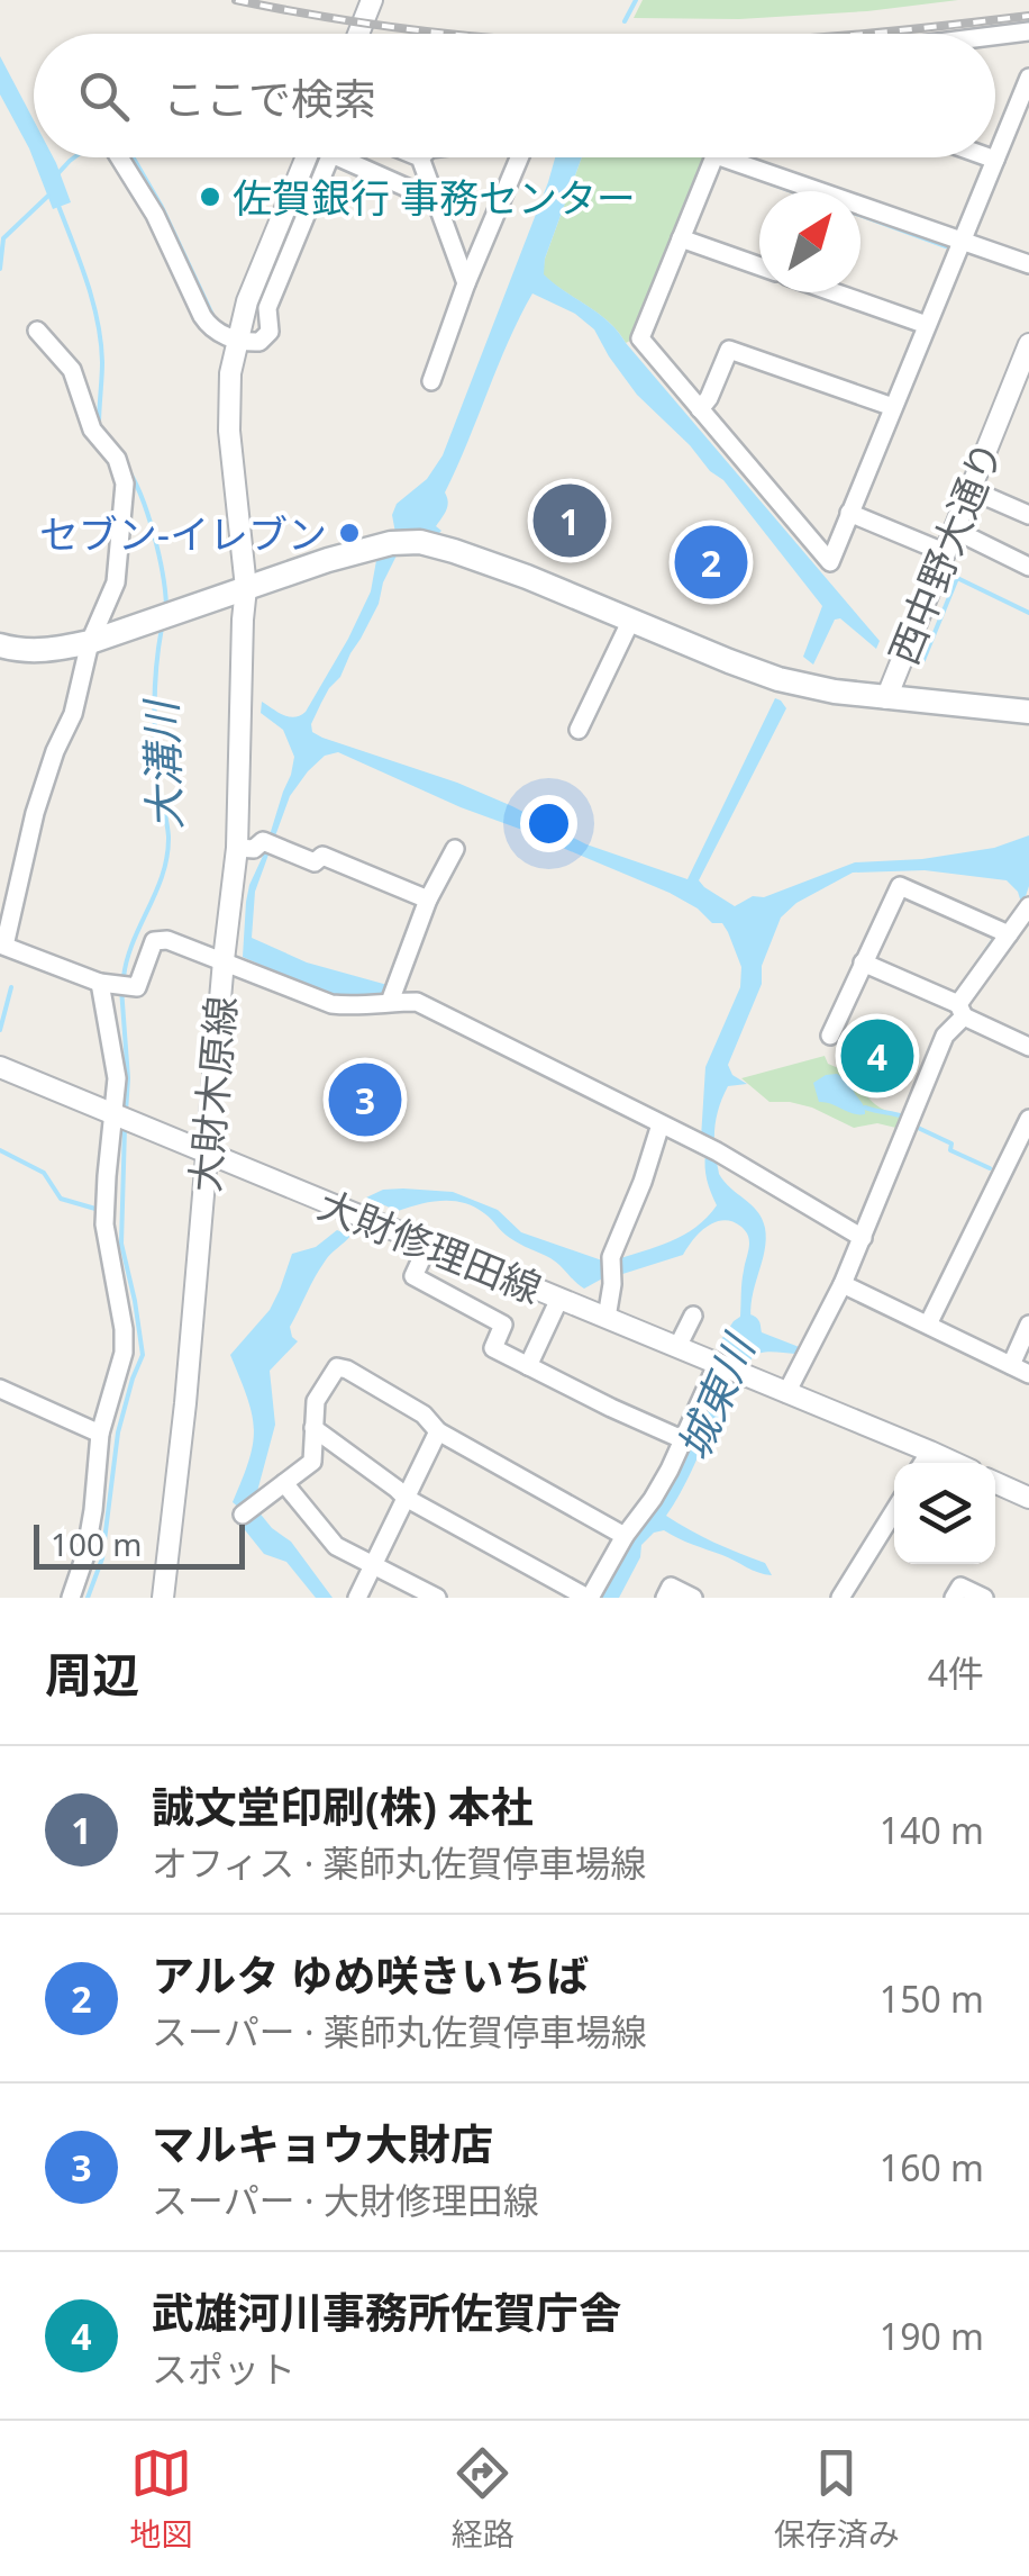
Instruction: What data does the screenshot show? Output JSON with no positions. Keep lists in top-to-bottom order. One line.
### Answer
{"streets":{"street":["西中野大通り","大財木原線","大財修理田線"]},"crossings":[["大財木原線","大財修理田線"]],"water":["大溝川","城東川"],"places":["佐賀銀行 事務センター","セブン-イレブン"],"scale_bar":"100 m","north":"top right","page":{"search":"ここで検索","pins":["1","2","4","3"],"scale":"100 m","heading":["周辺","4件"],"list":[{"mark":"1","name":"誠文堂印刷(株) 本社","note":"オフィス · 薬師丸佐賀停車場線","value":"140 m"},{"mark":"2","name":"アルタ ゆめ咲きいちば","note":"スーパー · 薬師丸佐賀停車場線","value":"150 m"},{"mark":"3","name":"マルキョウ大財店","note":"スーパー · 大財修理田線","value":"160 m"},{"mark":"4","name":"武雄河川事務所佐賀庁舎","note":"スポット","value":"190 m"}],"nav":["地図","経路","保存済み"]}}
